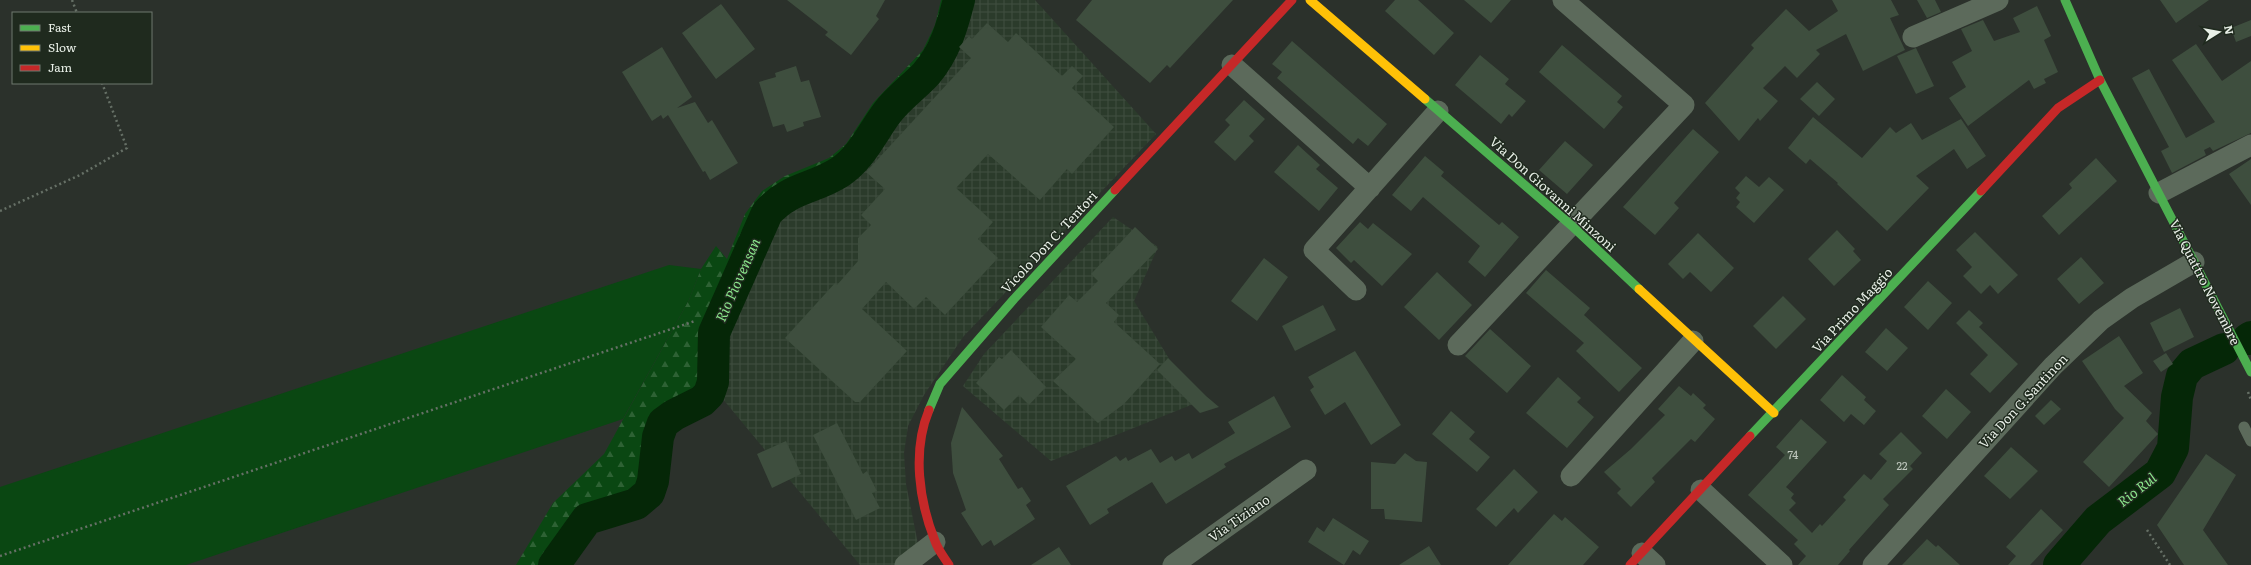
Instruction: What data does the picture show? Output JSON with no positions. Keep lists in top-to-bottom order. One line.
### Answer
{"streets":{"street":["Via Don Giovanni Minzoni","Vicolo Don C. Tentori","Via Quattro Novembre","Via Primo Maggio","Via Don G.Santinon","Via Tiziano"]},"crossings":[["Via Don Giovanni Minzoni","Via Primo Maggio"],["Via Quattro Novembre","Via Primo Maggio"],["Via Quattro Novembre","Via Don G.Santinon"]],"water":["Rio Piovensan","Rio Rul"],"house_numbers":["74","22"],"legend":["Fast","Slow","Jam"],"north":"right"}
